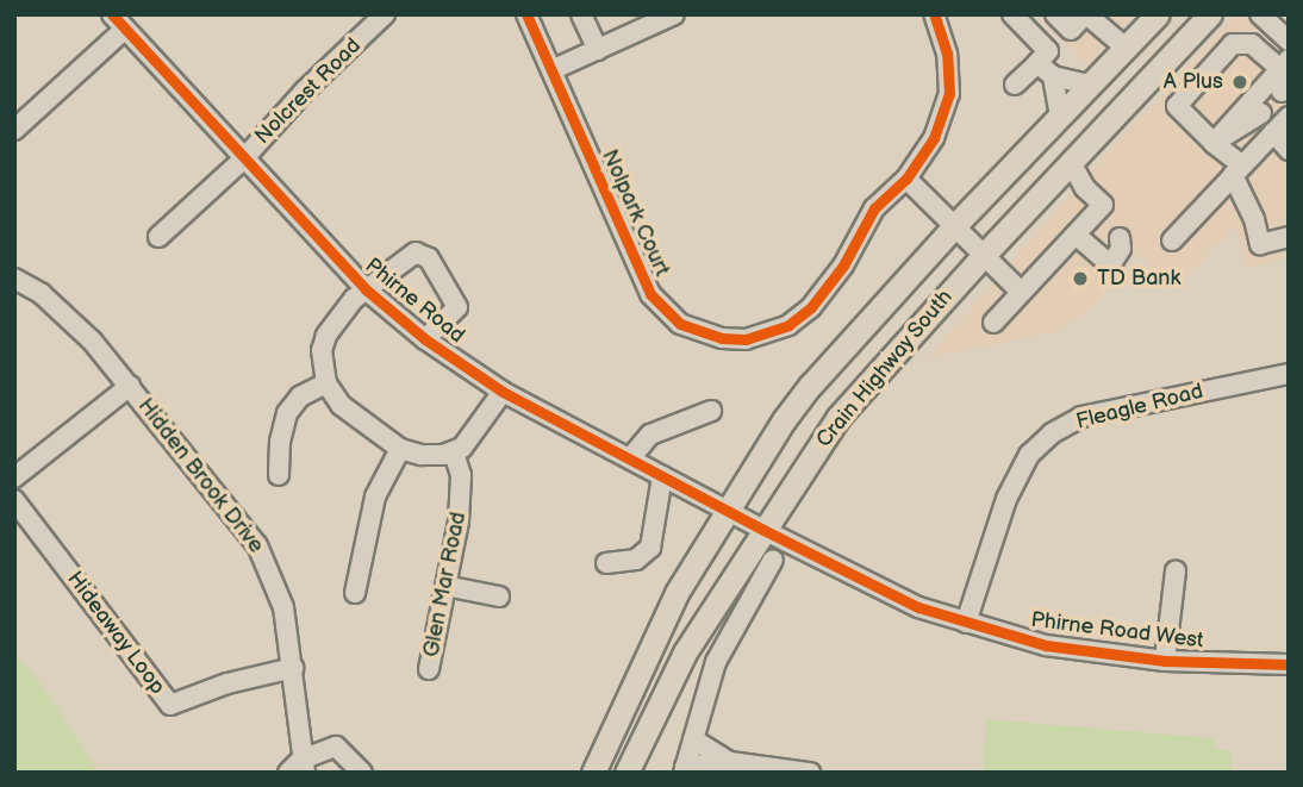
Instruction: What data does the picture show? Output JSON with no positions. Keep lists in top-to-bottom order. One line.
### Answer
{"streets":{"main road":["Crain Highway South"],"street":["Nolcrest Road","Nolpark Court","Phirne Road","Fleagle Road","Hidden Brook Drive","Glen Mar Road","Phirne Road West","Hideaway Loop"]},"crossings":[["Nolcrest Road","Phirne Road"],["Phirne Road","Crain Highway South"],["Phirne Road","Phirne Road West"],["Crain Highway South","Phirne Road West"],["Fleagle Road","Phirne Road West"],["Hidden Brook Drive","Hideaway Loop"]],"places":["A Plus","TD Bank"]}
